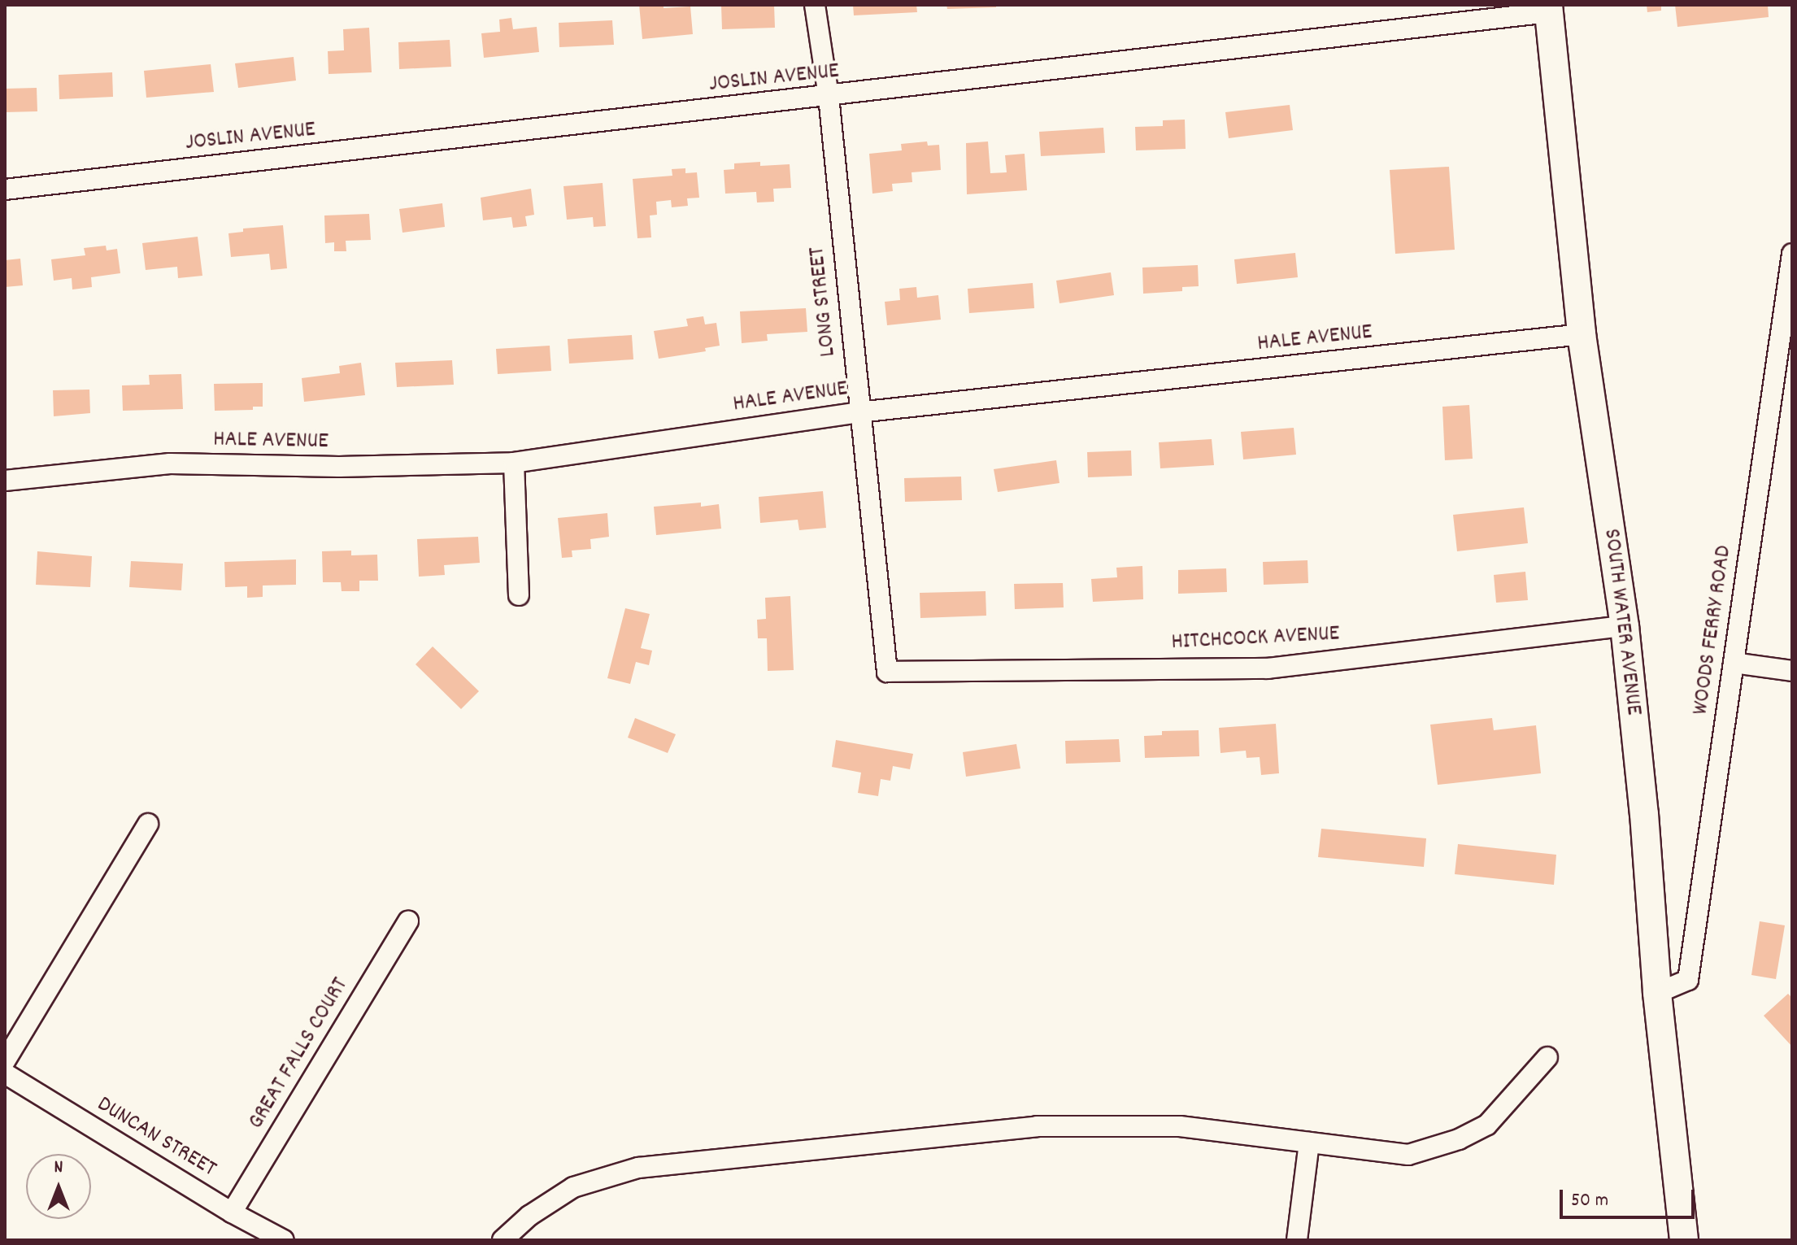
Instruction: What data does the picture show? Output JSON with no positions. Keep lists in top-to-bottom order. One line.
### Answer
{"streets":{"main road":["SOUTH WATER AVENUE"],"street":["JOSLIN AVENUE","LONG STREET","HALE AVENUE","WOODS FERRY ROAD","HITCHCOCK AVENUE","GREAT FALLS COURT","DUNCAN STREET"]},"crossings":[["JOSLIN AVENUE","LONG STREET"],["JOSLIN AVENUE","SOUTH WATER AVENUE"],["LONG STREET","HALE AVENUE"],["LONG STREET","HITCHCOCK AVENUE"],["HALE AVENUE","SOUTH WATER AVENUE"],["SOUTH WATER AVENUE","WOODS FERRY ROAD"],["SOUTH WATER AVENUE","HITCHCOCK AVENUE"],["GREAT FALLS COURT","DUNCAN STREET"]],"scale_bar":"50 m","north":"top"}
